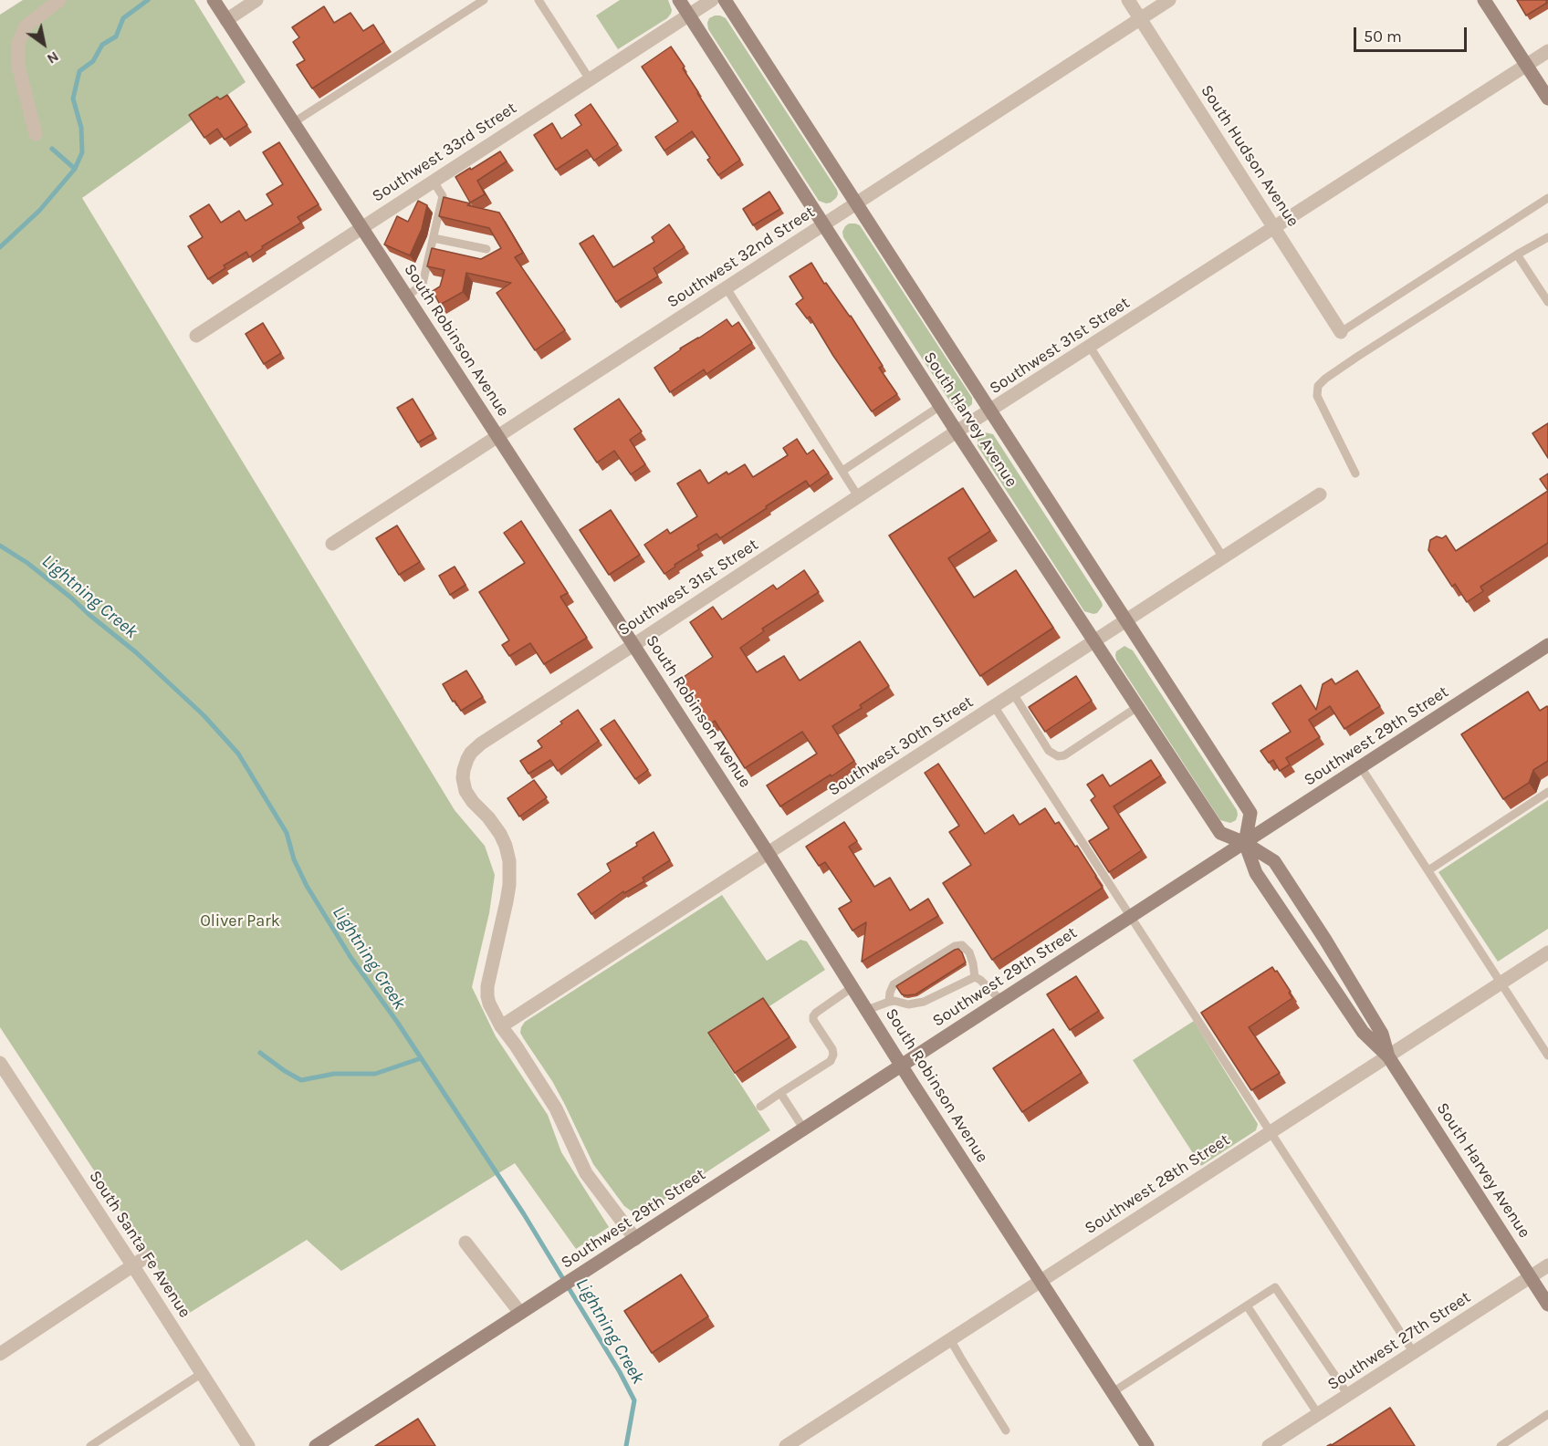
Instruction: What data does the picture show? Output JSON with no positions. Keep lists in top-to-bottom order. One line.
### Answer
{"streets":{"street":["Southwest 33rd Street","South Hudson Avenue","Southwest 32nd Street","South Robinson Avenue","Southwest 31st Street","South Harvey Avenue","Southwest 29th Street","Southwest 30th Street","Southwest 28th Street","South Santa Fe Avenue","Southwest 27th Street"]},"crossings":[["Southwest 33rd Street","South Robinson Avenue"],["Southwest 33rd Street","South Harvey Avenue"],["South Hudson Avenue","Southwest 32nd Street"],["South Hudson Avenue","Southwest 31st Street"],["Southwest 32nd Street","South Robinson Avenue"],["Southwest 32nd Street","South Harvey Avenue"],["South Robinson Avenue","Southwest 31st Street"],["South Robinson Avenue","Southwest 29th Street"],["South Robinson Avenue","Southwest 30th Street"],["South Robinson Avenue","Southwest 28th Street"],["Southwest 31st Street","South Harvey Avenue"],["Southwest 31st Street","Southwest 30th Street"],["South Harvey Avenue","Southwest 29th Street"],["South Harvey Avenue","Southwest 30th Street"],["South Harvey Avenue","Southwest 28th Street"],["South Harvey Avenue","Southwest 27th Street"]],"water":["Lightning Creek"],"parks":["Oliver Park"],"scale_bar":"50 m","north":"bottom right"}
